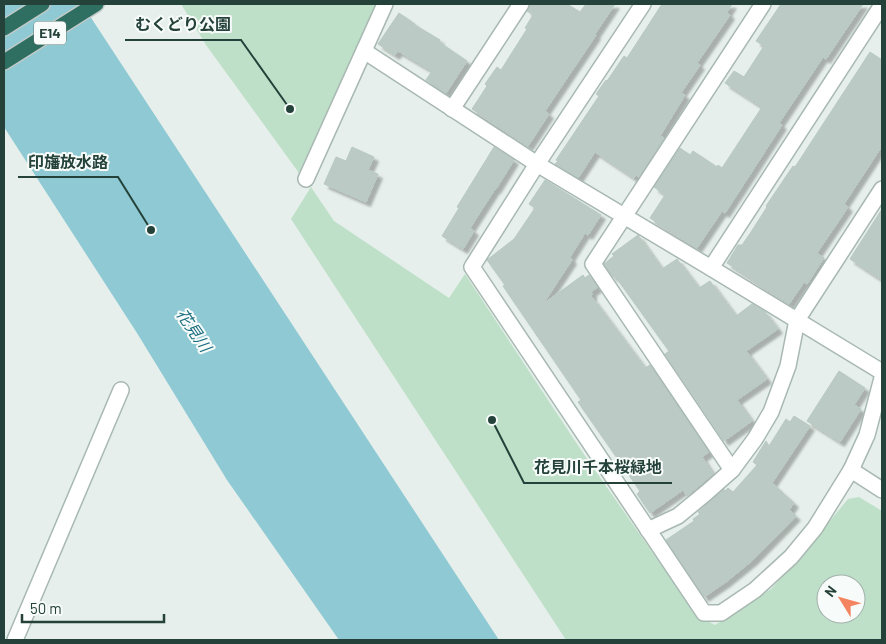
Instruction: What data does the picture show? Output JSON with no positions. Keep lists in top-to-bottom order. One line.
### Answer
{"streets":{"highway":["E14"]},"water":["花見川"],"places":["むくどり公園","印旛放水路","花見川千本桜緑地"],"scale_bar":"50 m","north":"top left"}
